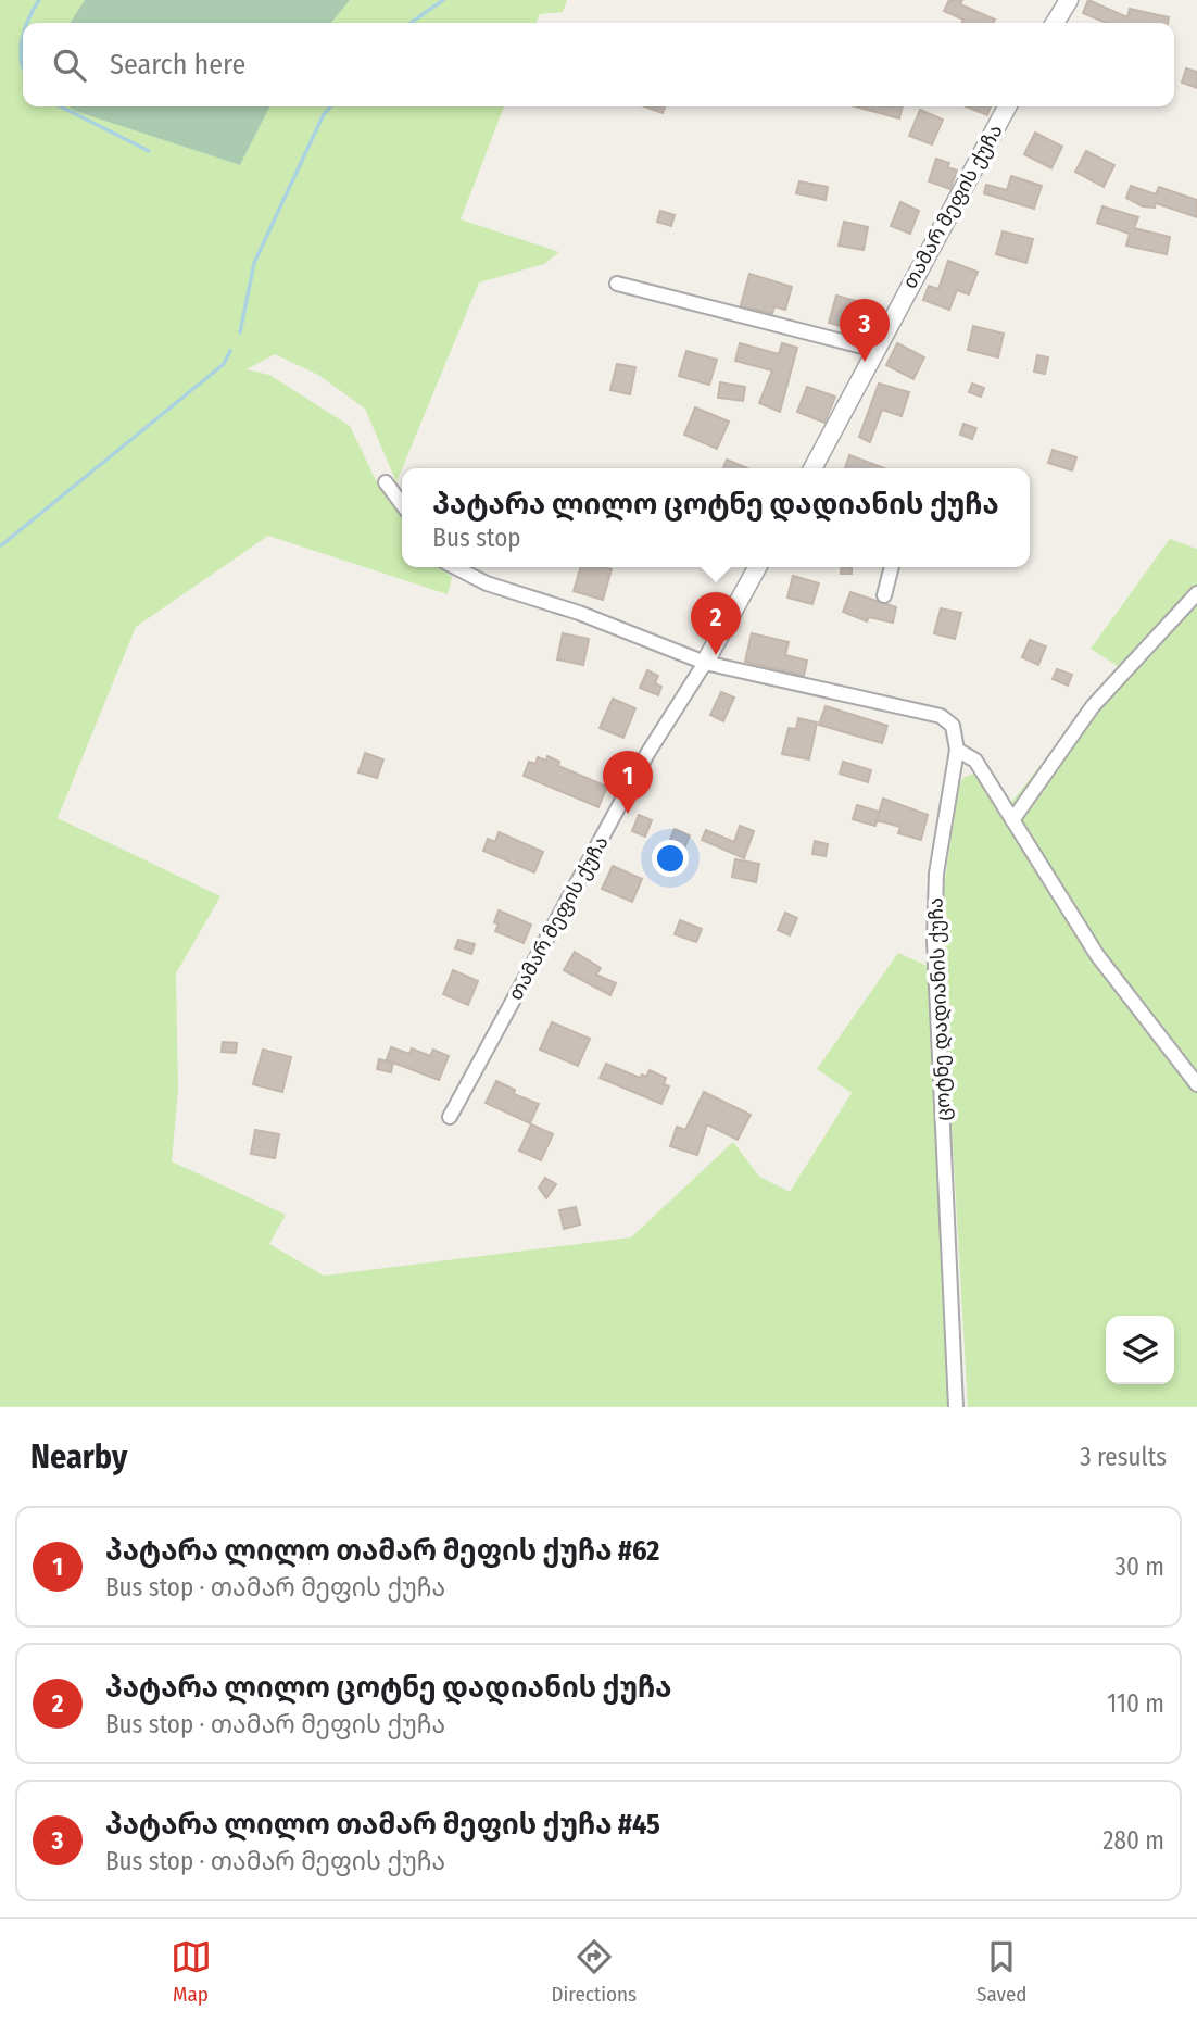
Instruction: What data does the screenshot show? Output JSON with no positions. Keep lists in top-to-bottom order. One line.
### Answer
{"streets":{"street":["თამარ მეფის ქუჩა","ცოტნე დადიანის ქუჩა"]},"page":{"search":"Search here","pins":["3","2","1"],"popup":["პატარა ლილო ცოტნე დადიანის ქუჩა","Bus stop"],"heading":["Nearby","3 results"],"list":[{"mark":"1","name":"პატარა ლილო თამარ მეფის ქუჩა #62","note":"Bus stop · თამარ მეფის ქუჩა","value":"30 m"},{"mark":"2","name":"პატარა ლილო ცოტნე დადიანის ქუჩა","note":"Bus stop · თამარ მეფის ქუჩა","value":"110 m"},{"mark":"3","name":"პატარა ლილო თამარ მეფის ქუჩა #45","note":"Bus stop · თამარ მეფის ქუჩა","value":"280 m"}],"nav":["Map","Directions","Saved"]}}
